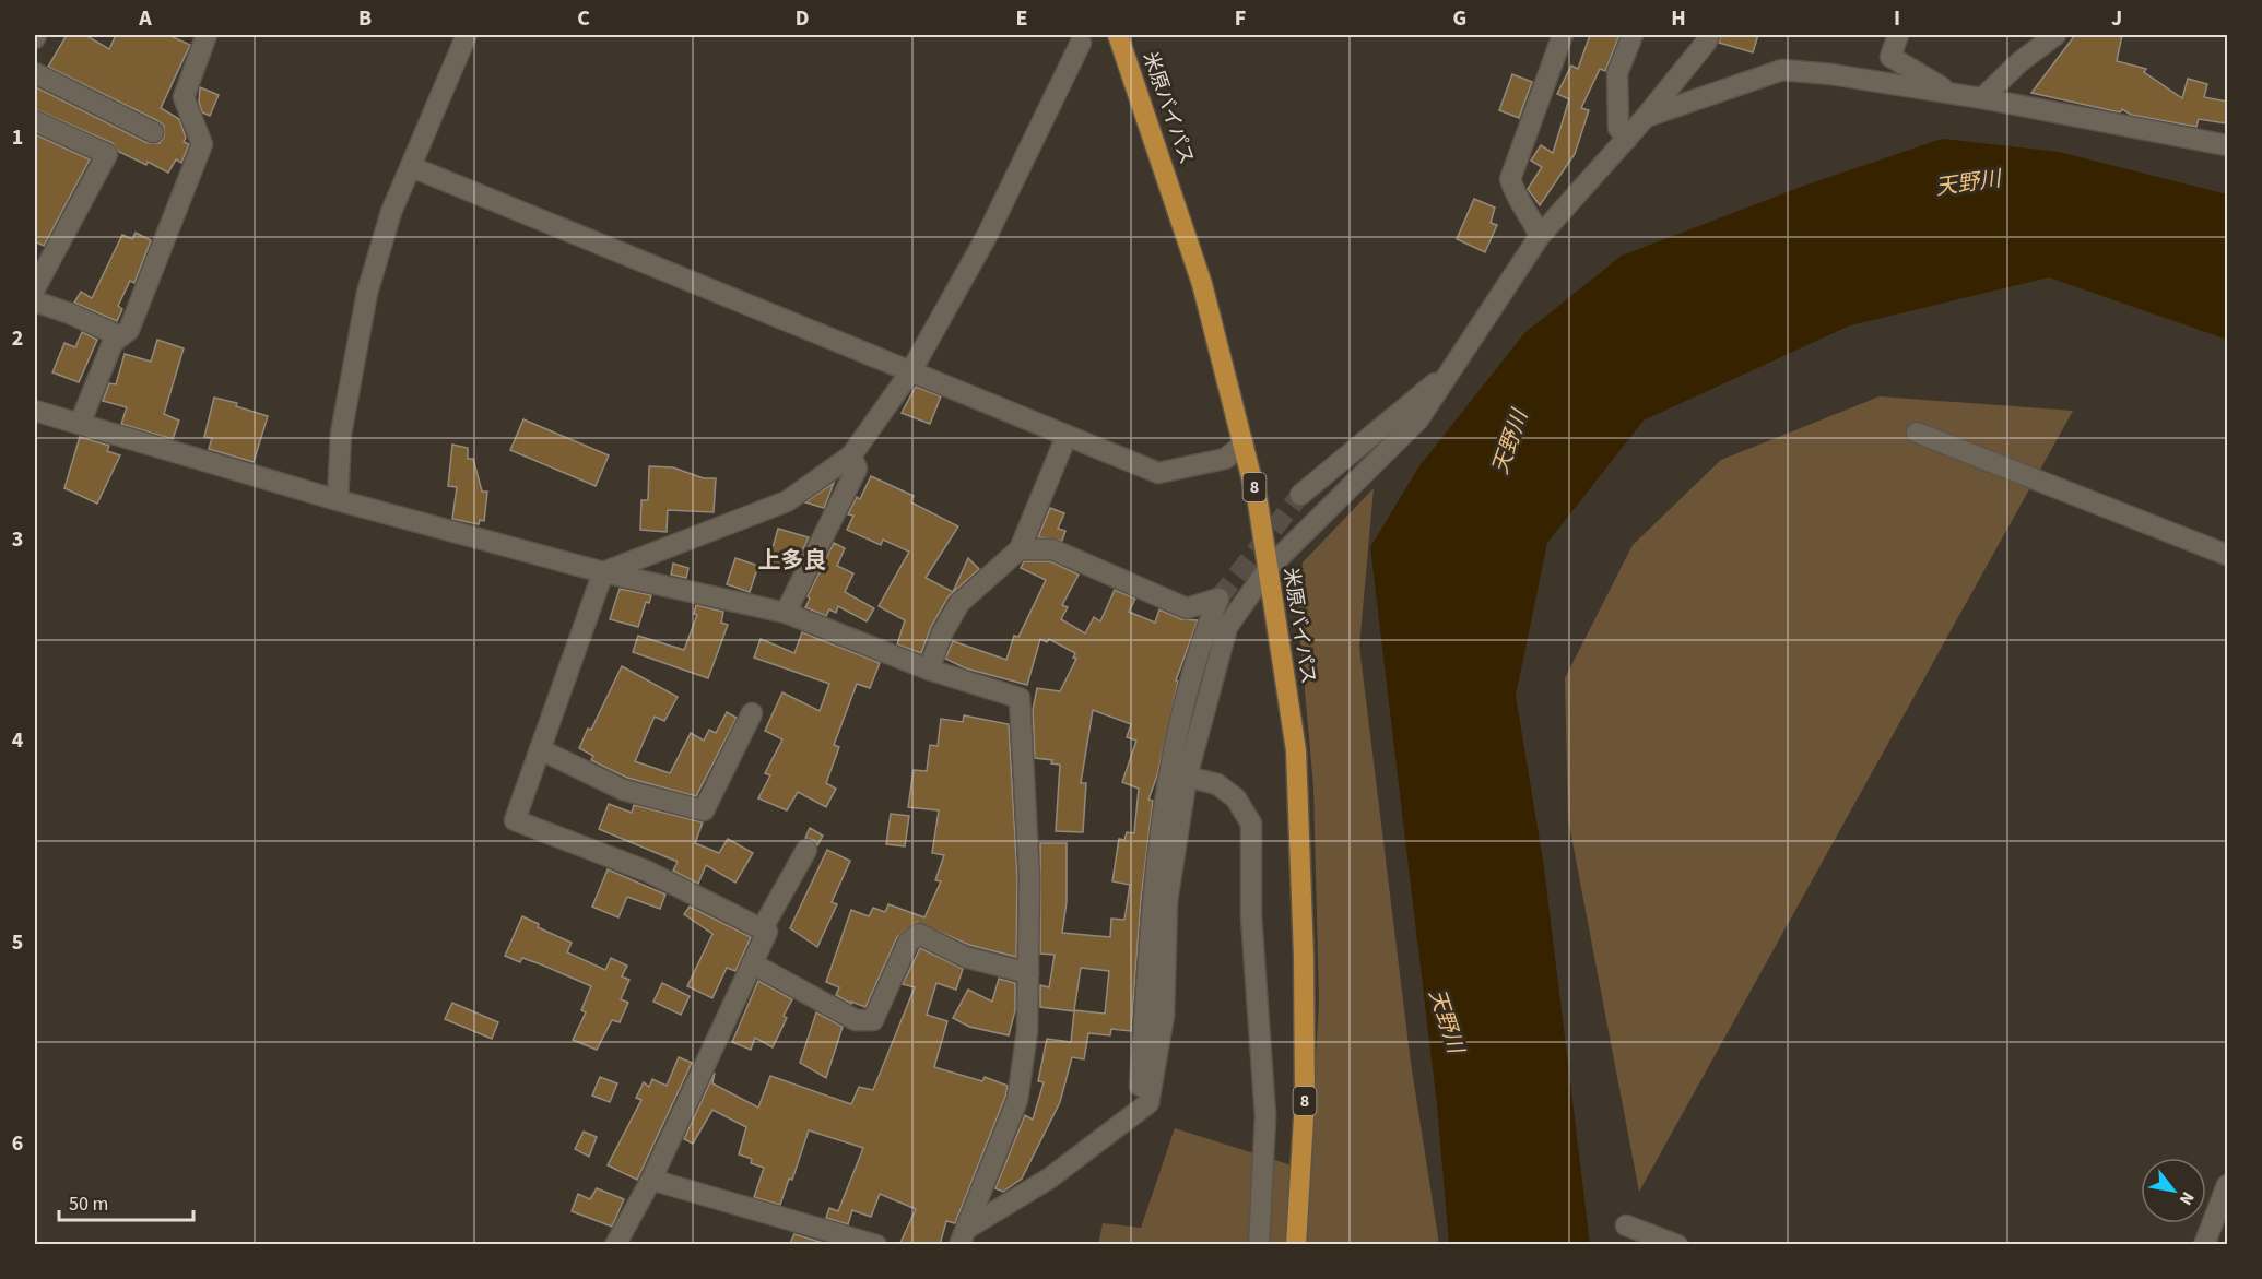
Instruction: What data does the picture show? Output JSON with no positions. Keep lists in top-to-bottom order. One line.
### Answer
{"streets":{"highway":["米原バイパス","8"]},"districts":["上多良"],"water":["天野川"],"scale_bar":"50 m","north":"bottom right","grid":{"columns":["A","B","C","D","E","F","G","H","I","J"],"rows":["1","2","3","4","5","6"]}}
